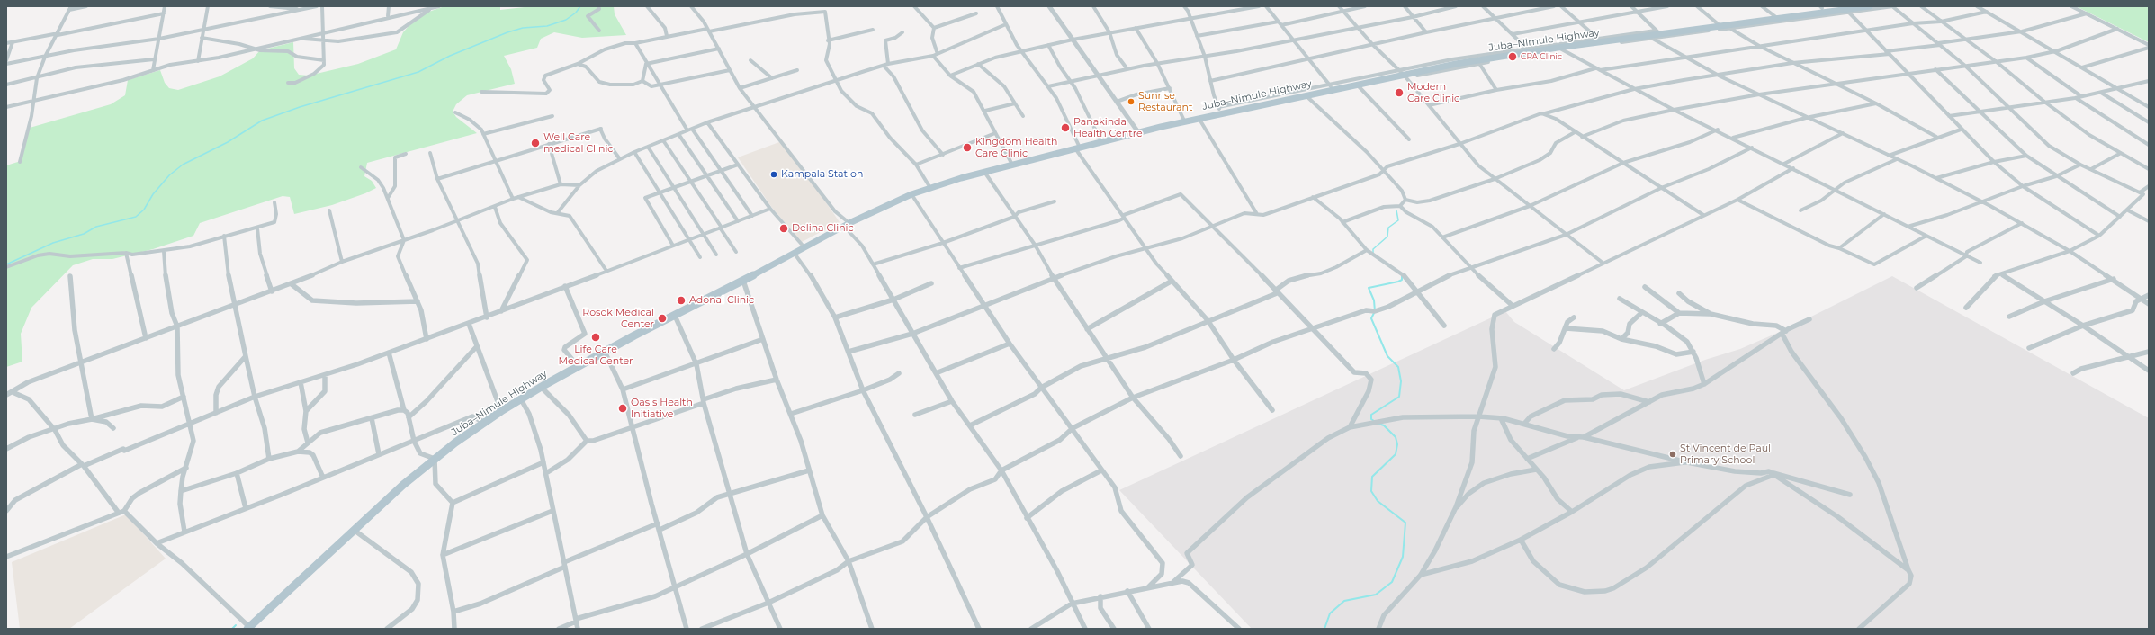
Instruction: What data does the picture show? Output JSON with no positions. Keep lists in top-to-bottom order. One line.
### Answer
{"streets":{"main road":["Juba–Nimule Highway"]},"places":["CPA Clinic","Modern Care Clinic","Sunrise Restaurant","Panakinda Health Centre","Well Care medical Clinic","Kingdom Health Care Clinic","Kampala Station","Delina Clinic","Adonai Clinic","Rosok Medical Center","Life Care Medical Center","Oasis Health Initiative","St Vincent de Paul Primary School"]}
